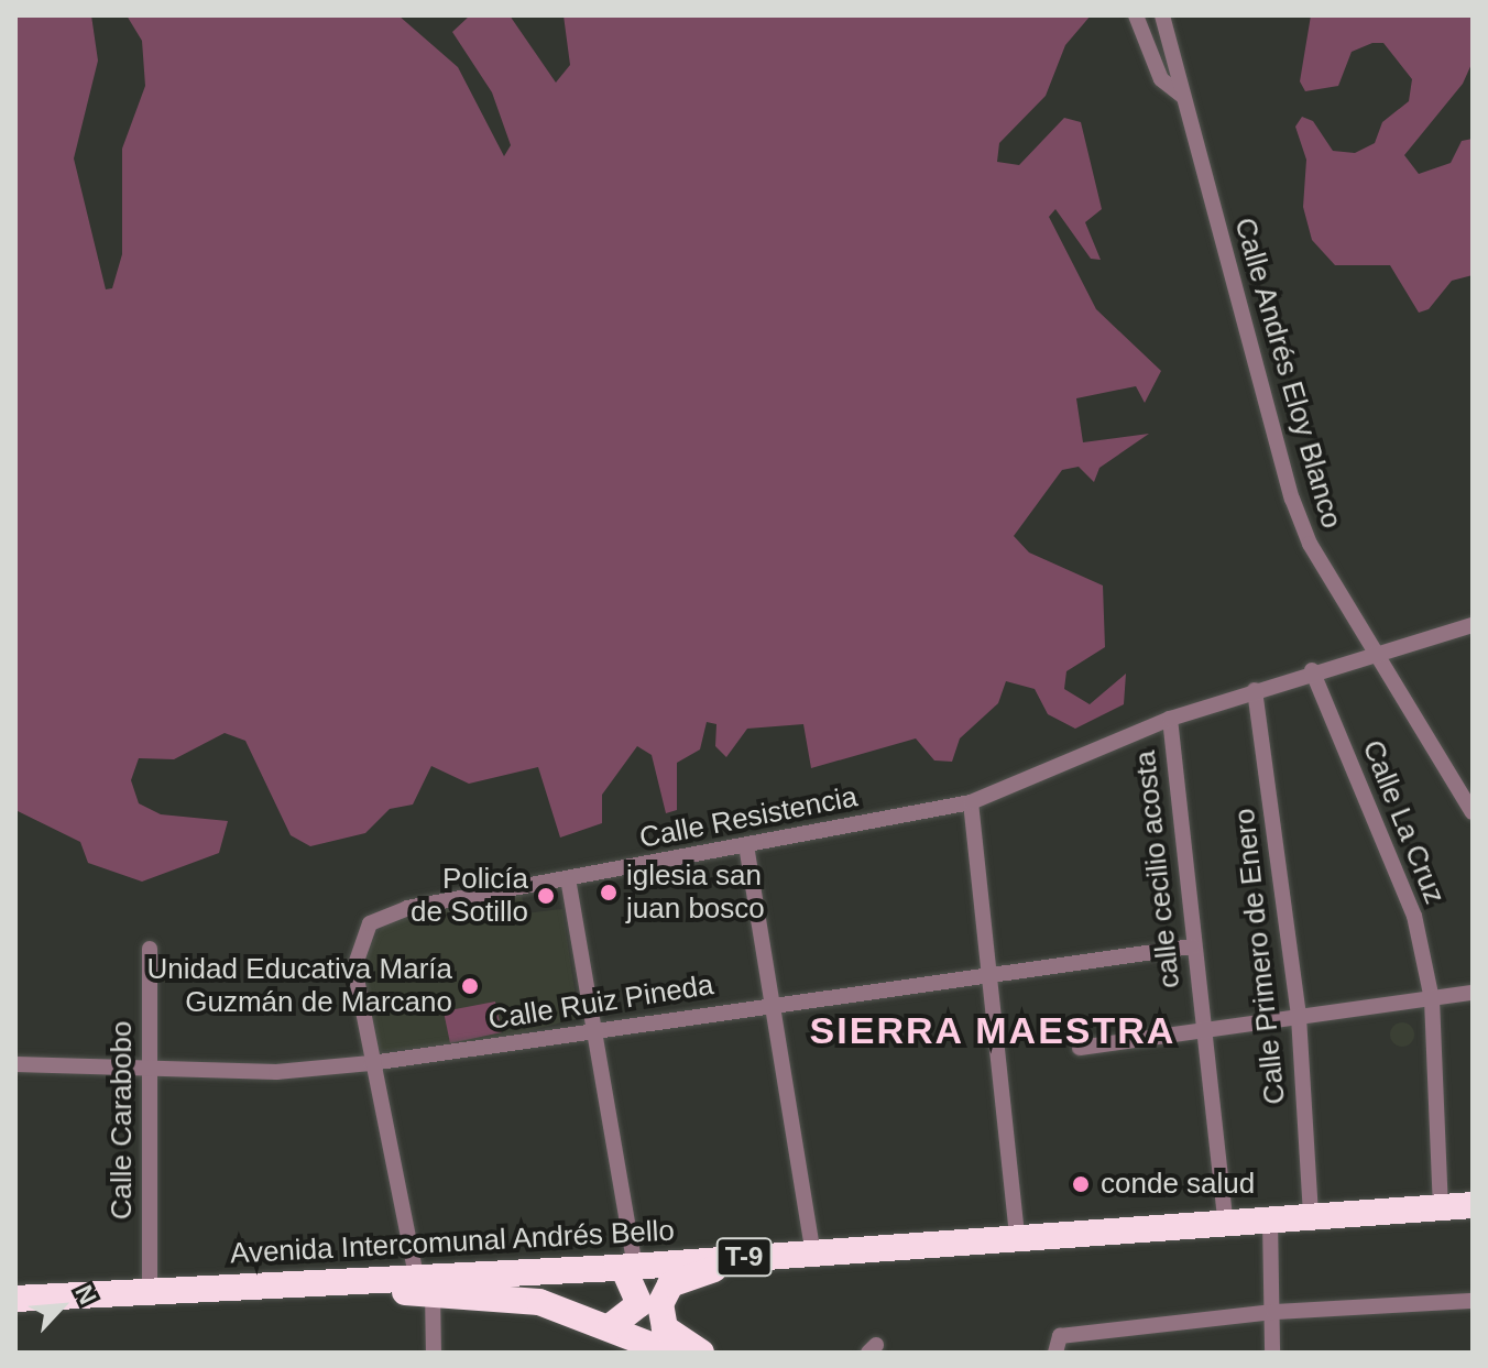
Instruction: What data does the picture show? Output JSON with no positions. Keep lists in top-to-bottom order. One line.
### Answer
{"streets":{"highway":["Avenida Intercomunal Andrés Bello","T-9"],"street":["Calle Andrés Eloy Blanco","Calle Resistencia","Calle La Cruz","calle cecilio acosta","Calle Primero de Enero","Calle Ruiz Pineda","Calle Carabobo"]},"crossings":[["Calle Andrés Eloy Blanco","Calle Resistencia"],["Calle Resistencia","Calle La Cruz"],["Calle Resistencia","calle cecilio acosta"],["Calle Resistencia","Calle Primero de Enero"],["Calle Resistencia","Calle Ruiz Pineda"],["Calle Resistencia","Avenida Intercomunal Andrés Bello"],["Calle La Cruz","Avenida Intercomunal Andrés Bello"],["calle cecilio acosta","Calle Ruiz Pineda"],["calle cecilio acosta","Avenida Intercomunal Andrés Bello"],["Calle Primero de Enero","Avenida Intercomunal Andrés Bello"],["Calle Ruiz Pineda","Calle Carabobo"],["Calle Carabobo","Avenida Intercomunal Andrés Bello"],["Avenida Intercomunal Andrés Bello","T-9"]],"districts":["SIERRA MAESTRA"],"places":["iglesia san juan bosco","Policía de Sotillo","Unidad Educativa María Guzmán de Marcano","conde salud"],"north":"top right"}
